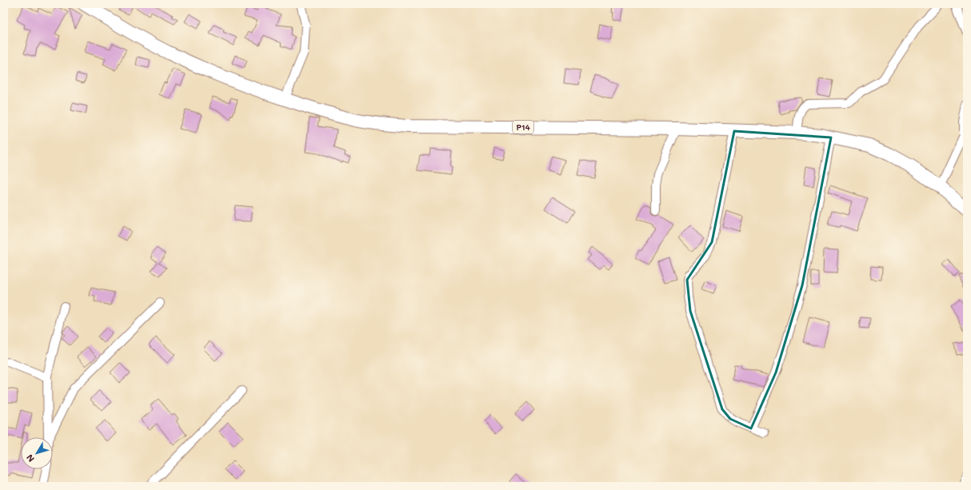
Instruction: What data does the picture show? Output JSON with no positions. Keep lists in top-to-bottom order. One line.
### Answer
{"streets":{"main road":["P14"]},"north":"bottom left"}
